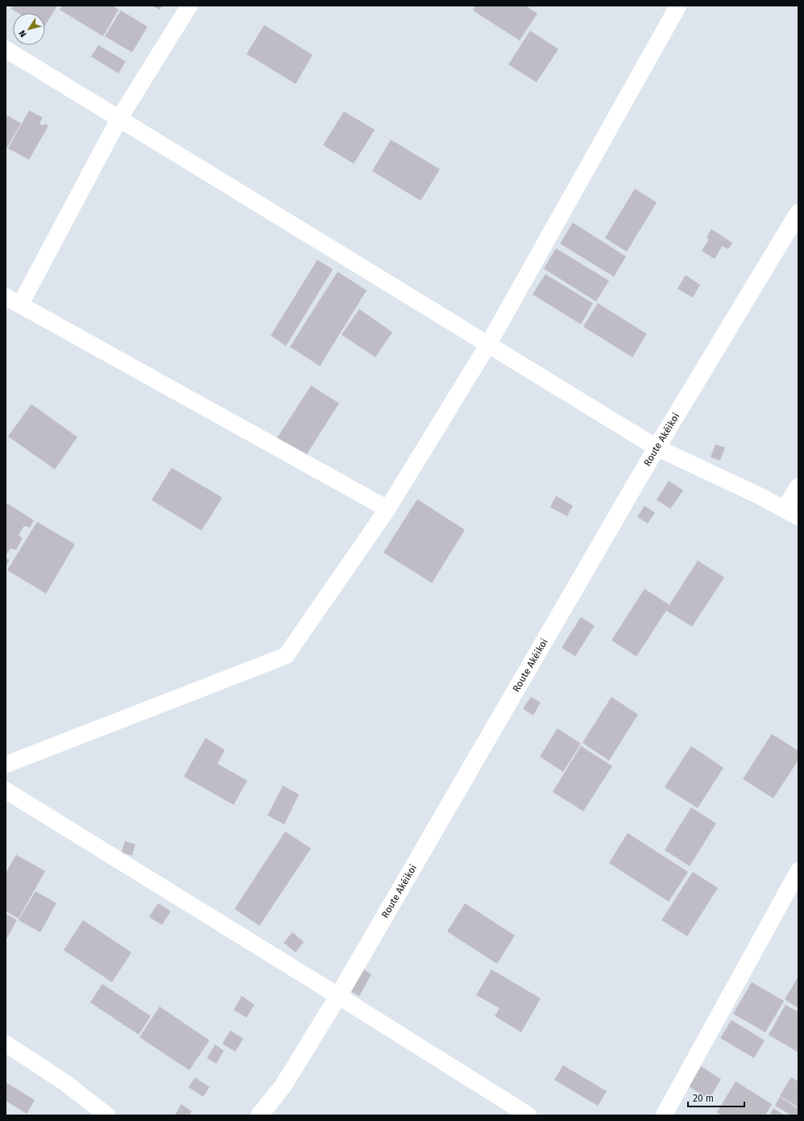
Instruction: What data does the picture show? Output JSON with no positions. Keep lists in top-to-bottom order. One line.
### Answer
{"streets":{"street":["Route Akéikoi"]},"scale_bar":"20 m","north":"bottom left"}
